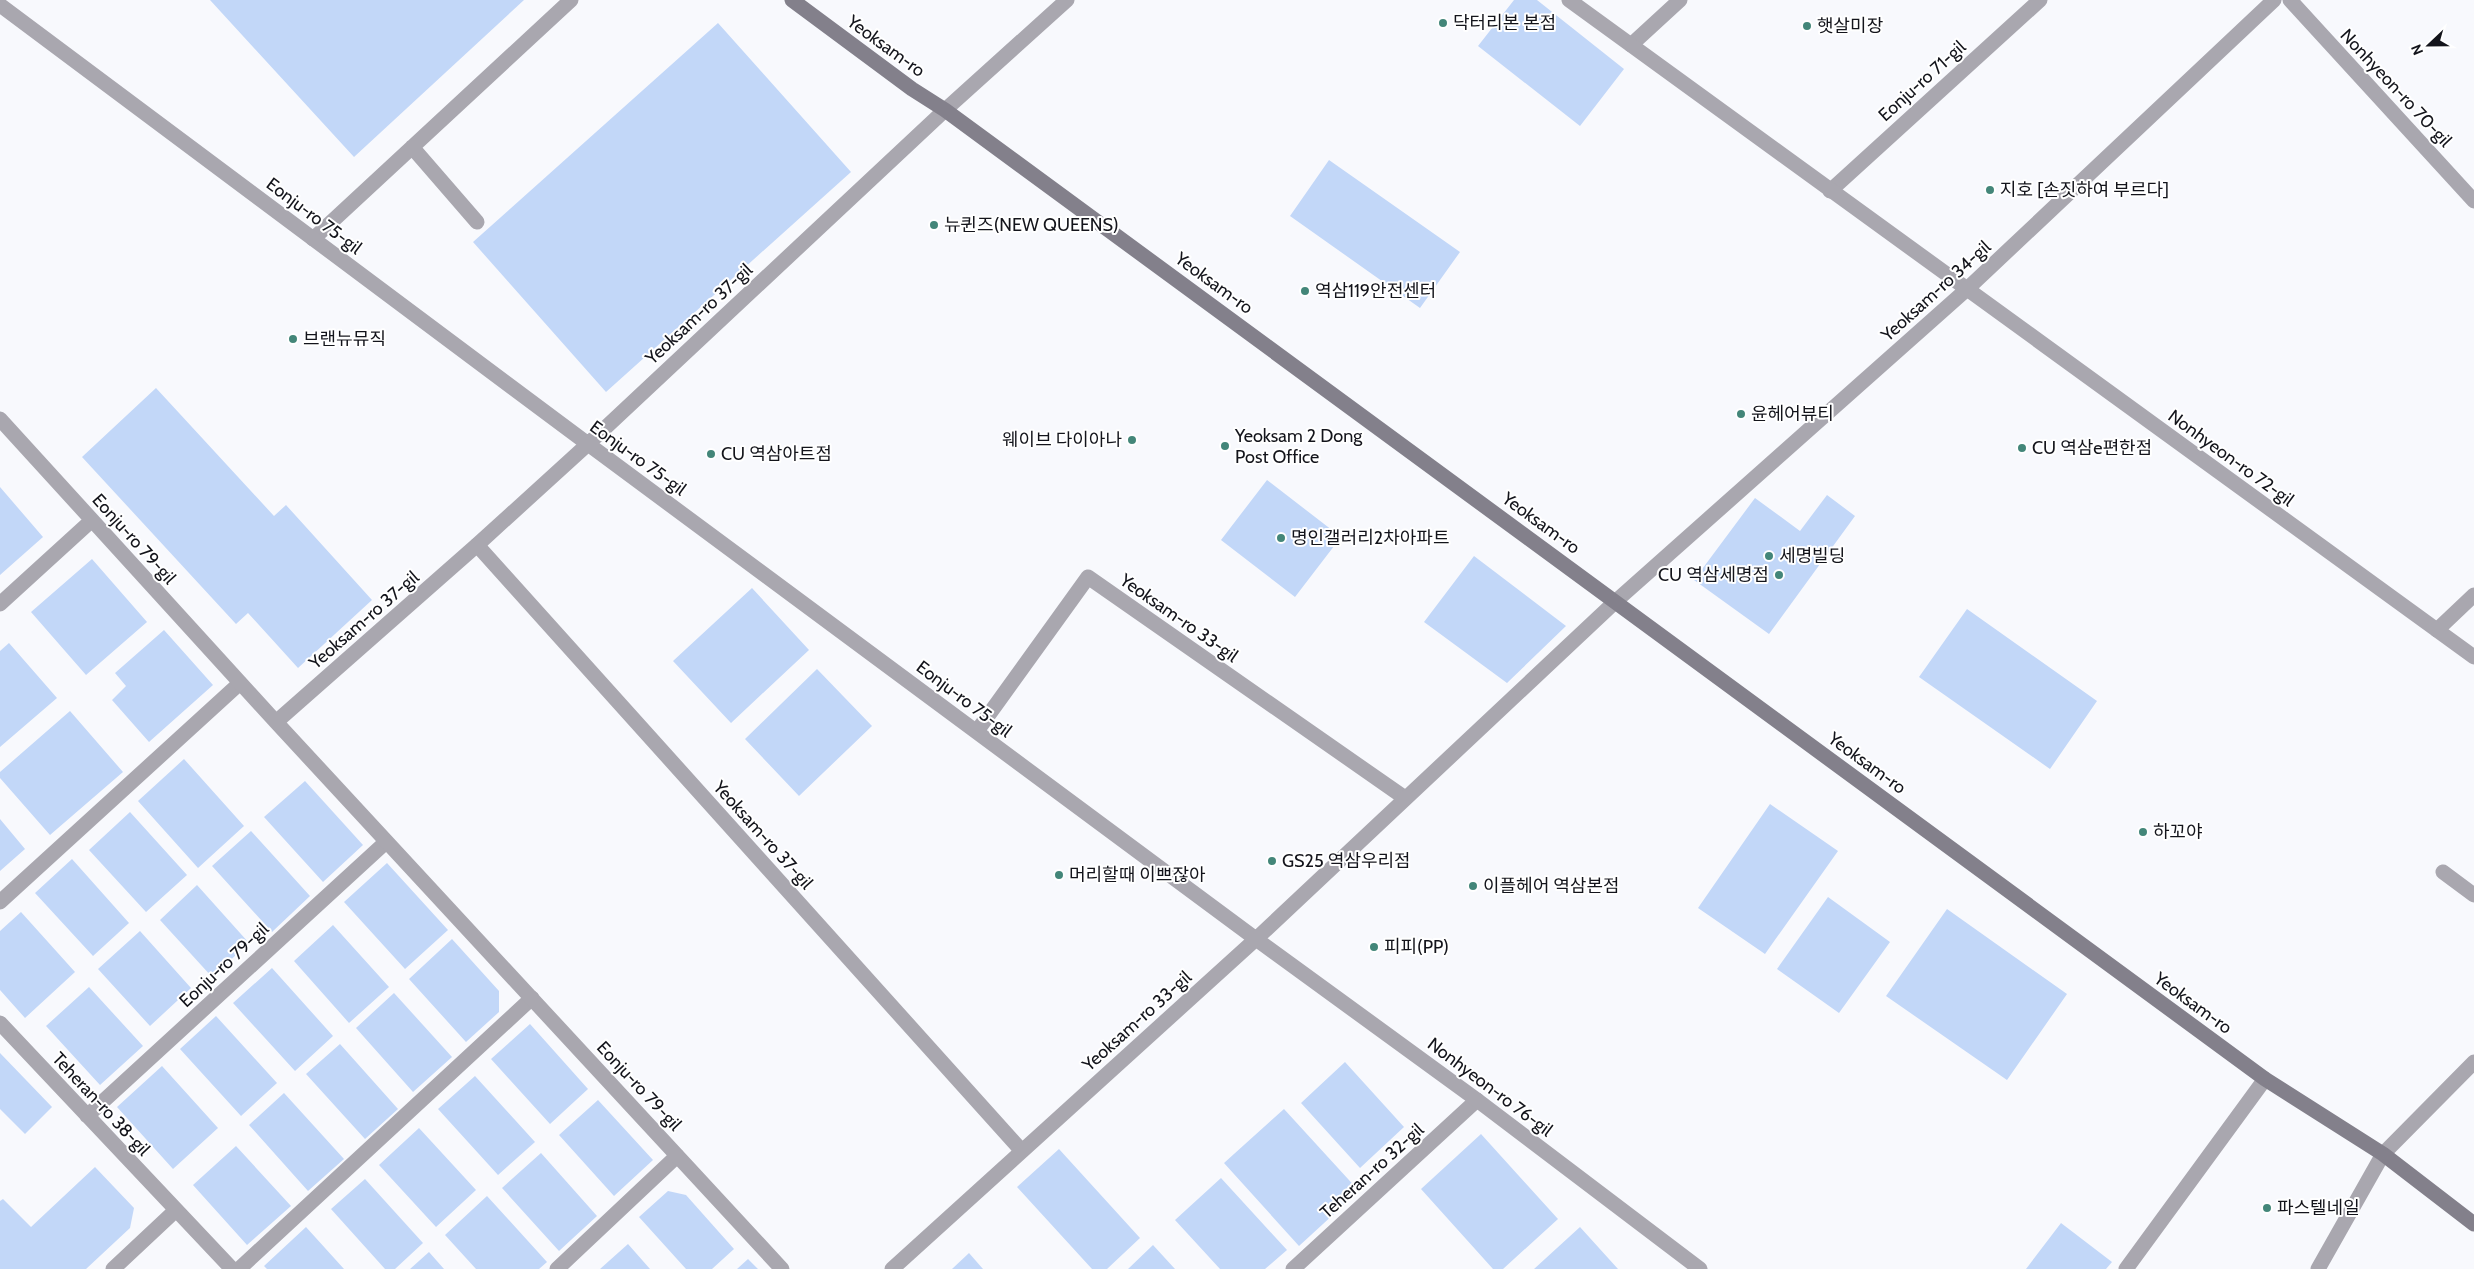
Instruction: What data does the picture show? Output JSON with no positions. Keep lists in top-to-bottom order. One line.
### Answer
{"streets":{"main road":["Yeoksam-ro"],"street":["Eonju-ro 71-gil","Nonhyeon-ro 70-gil","Eonju-ro 75-gil","Yeoksam-ro 34-gil","Yeoksam-ro 37-gil","Nonhyeon-ro 72-gil","Eonju-ro 79-gil","Yeoksam-ro 33-gil","Nonhyeon-ro 76-gil","Teheran-ro 38-gil","Teheran-ro 32-gil"]},"crossings":[["Yeoksam-ro","Yeoksam-ro 34-gil"],["Yeoksam-ro","Yeoksam-ro 37-gil"],["Yeoksam-ro","Yeoksam-ro 33-gil"],["Eonju-ro 75-gil","Yeoksam-ro 37-gil"],["Eonju-ro 75-gil","Yeoksam-ro 33-gil"],["Eonju-ro 75-gil","Nonhyeon-ro 76-gil"],["Yeoksam-ro 34-gil","Nonhyeon-ro 72-gil"],["Yeoksam-ro 34-gil","Yeoksam-ro 33-gil"],["Yeoksam-ro 37-gil","Eonju-ro 79-gil"],["Yeoksam-ro 37-gil","Yeoksam-ro 33-gil"],["Eonju-ro 79-gil","Teheran-ro 38-gil"],["Yeoksam-ro 33-gil","Nonhyeon-ro 76-gil"],["Nonhyeon-ro 76-gil","Teheran-ro 32-gil"]],"places":["닥터리본 본점","햇살미장","지호 [손짓하여 부르다]","뉴퀸즈(NEW QUEENS)","역삼119안전센터","브랜뉴뮤직","윤헤어뷰티","웨이브 다이아나","Yeoksam 2 Dong Post Office","CU 역삼e편한점","CU 역삼아트점","명인갤러리2차아파트","세명빌딩","CU 역삼세명점","하꼬야","GS25 역삼우리점","머리할때 이쁘잖아","이플헤어 역삼본점","피피(PP)","파스텔네일"],"north":"left"}
